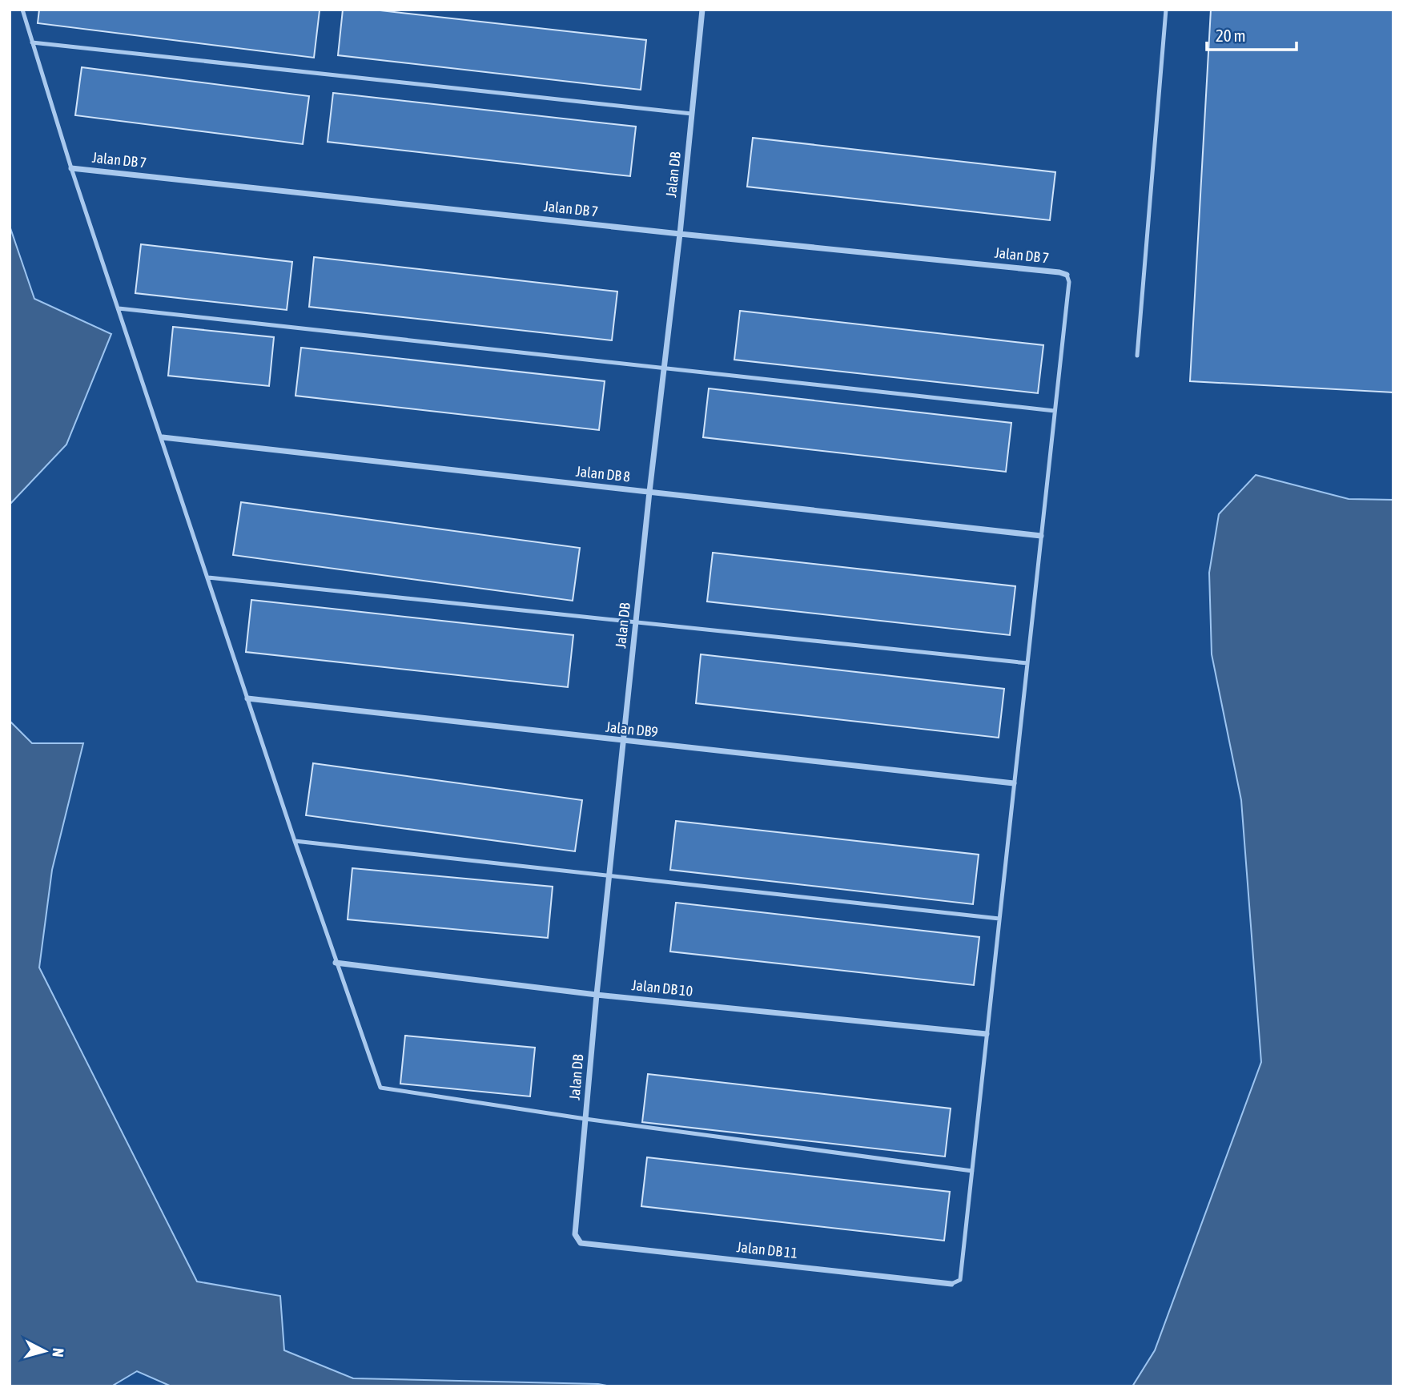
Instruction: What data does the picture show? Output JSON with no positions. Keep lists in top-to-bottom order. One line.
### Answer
{"streets":{"street":["Jalan DB 7","Jalan DB","Jalan DB 8","Jalan DB9","Jalan DB 10","Jalan DB 11"]},"crossings":[["Jalan DB 7","Jalan DB"],["Jalan DB","Jalan DB 8"],["Jalan DB","Jalan DB9"],["Jalan DB","Jalan DB 10"],["Jalan DB","Jalan DB 11"]],"scale_bar":"20 m","north":"right"}
